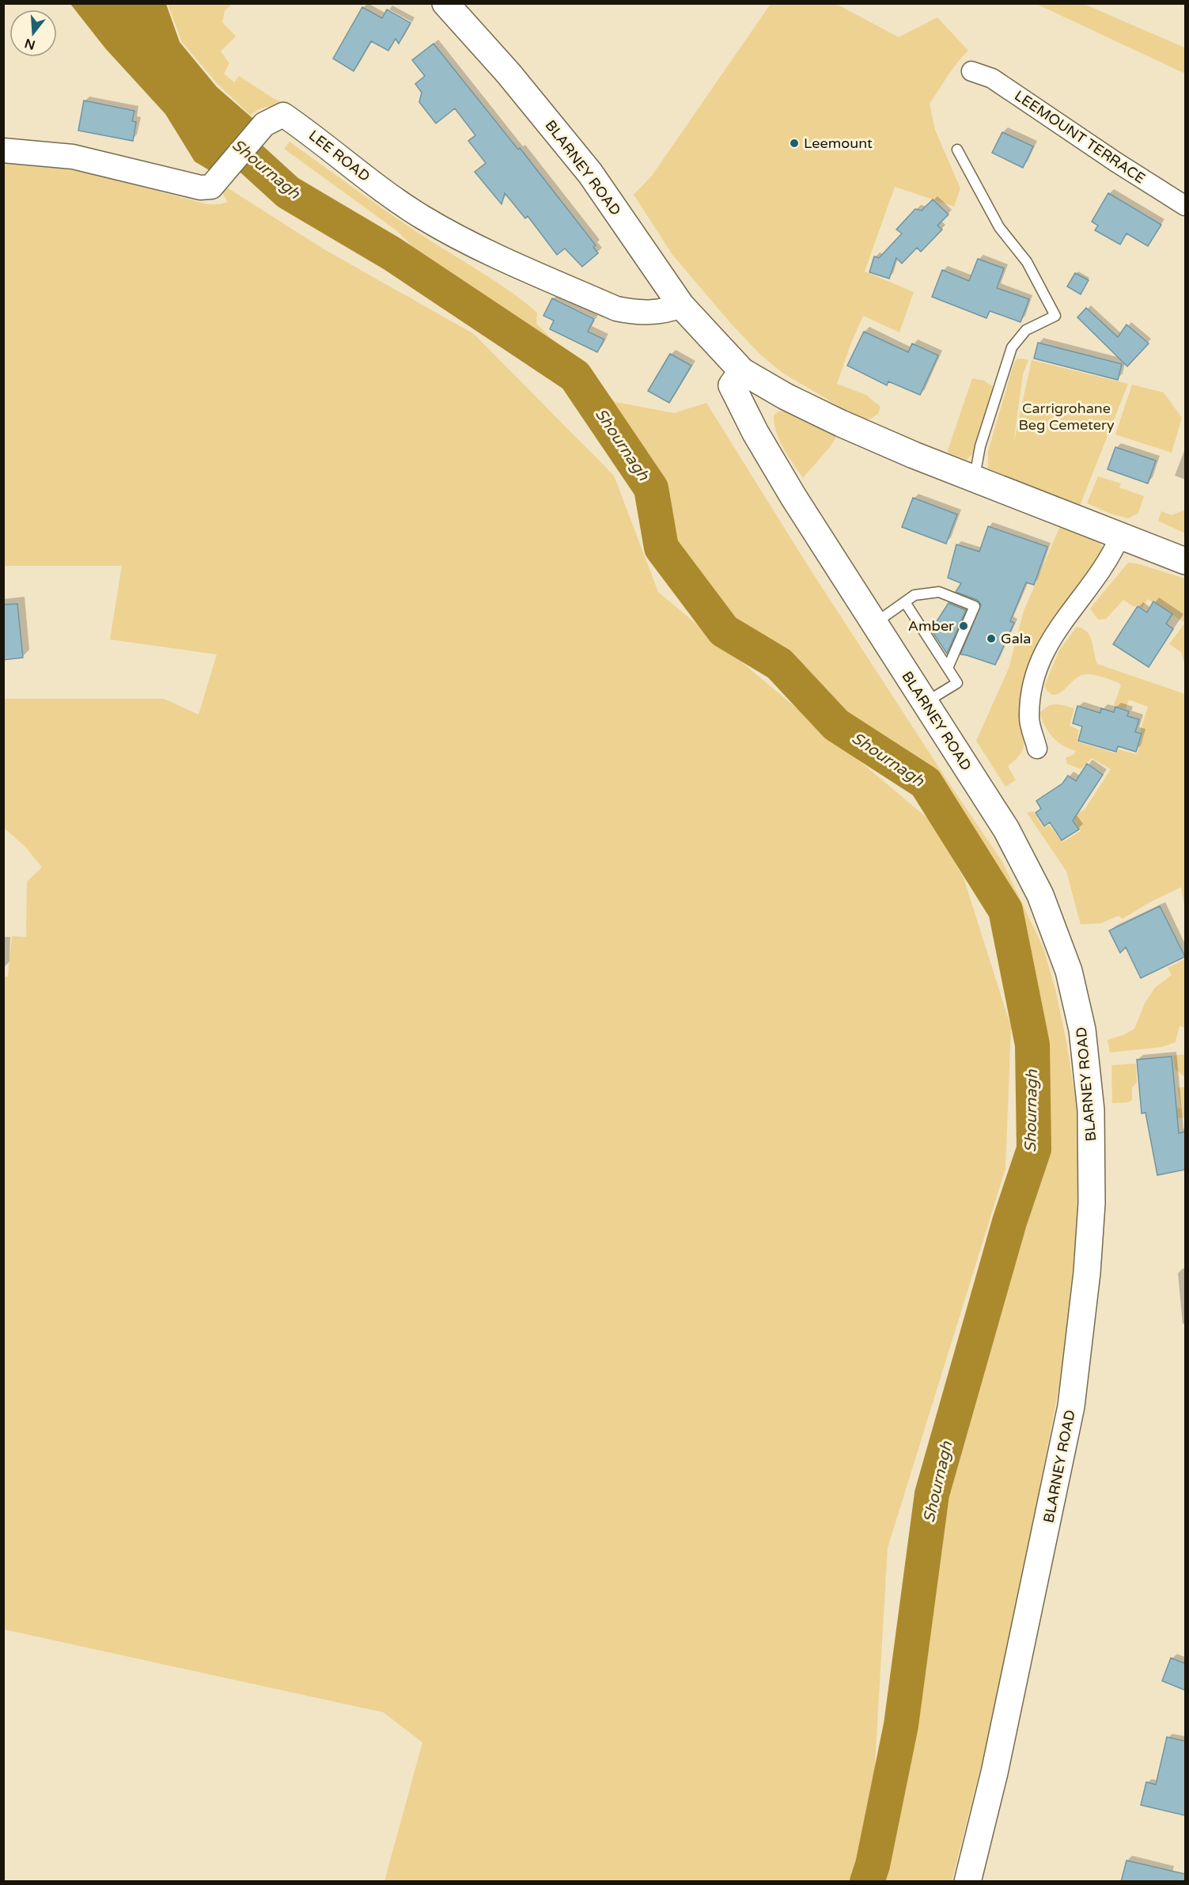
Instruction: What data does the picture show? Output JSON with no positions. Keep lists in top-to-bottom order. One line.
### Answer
{"streets":{"main road":["BLARNEY ROAD"],"street":["LEEMOUNT TERRACE","LEE ROAD"]},"crossings":[["LEE ROAD","BLARNEY ROAD"]],"water":["Shournagh"],"parks":["Carrigrohane Beg Cemetery"],"places":["Leemount","Amber","Gala"],"north":"bottom"}
